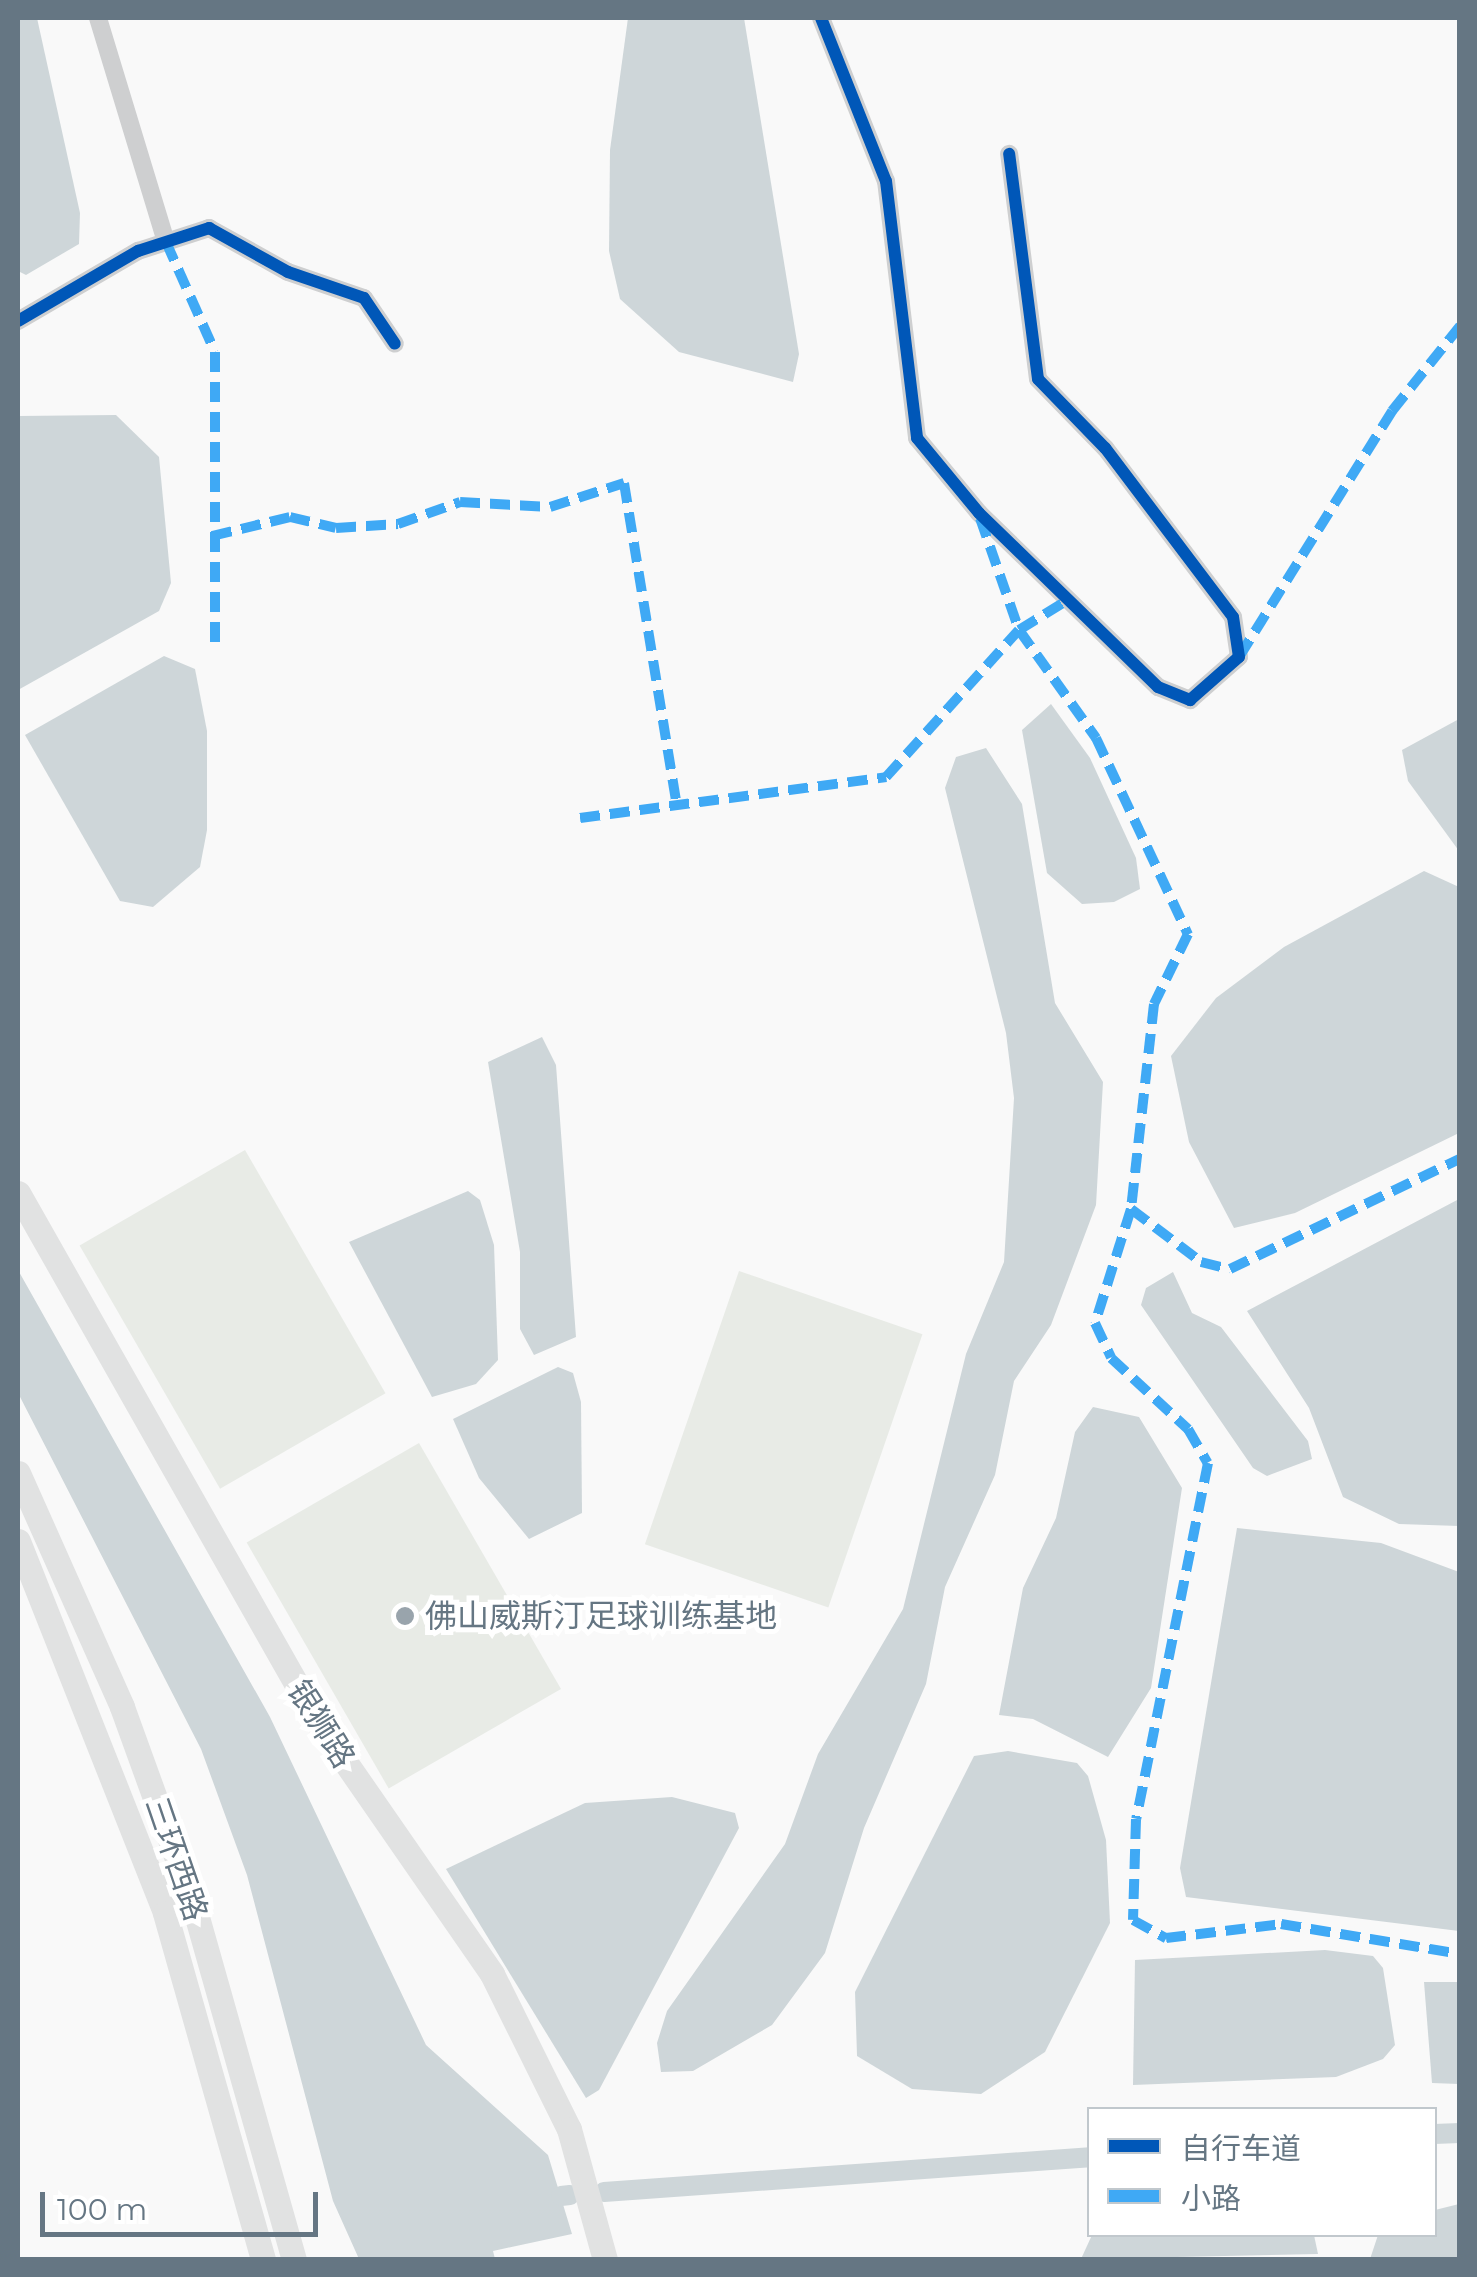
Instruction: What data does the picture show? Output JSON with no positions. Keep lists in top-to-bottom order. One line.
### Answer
{"streets":{"main road":["银狮路","三环西路"]},"places":["佛山威斯汀足球训练基地"],"legend":["自行车道","小路"],"scale_bar":"100 m"}
